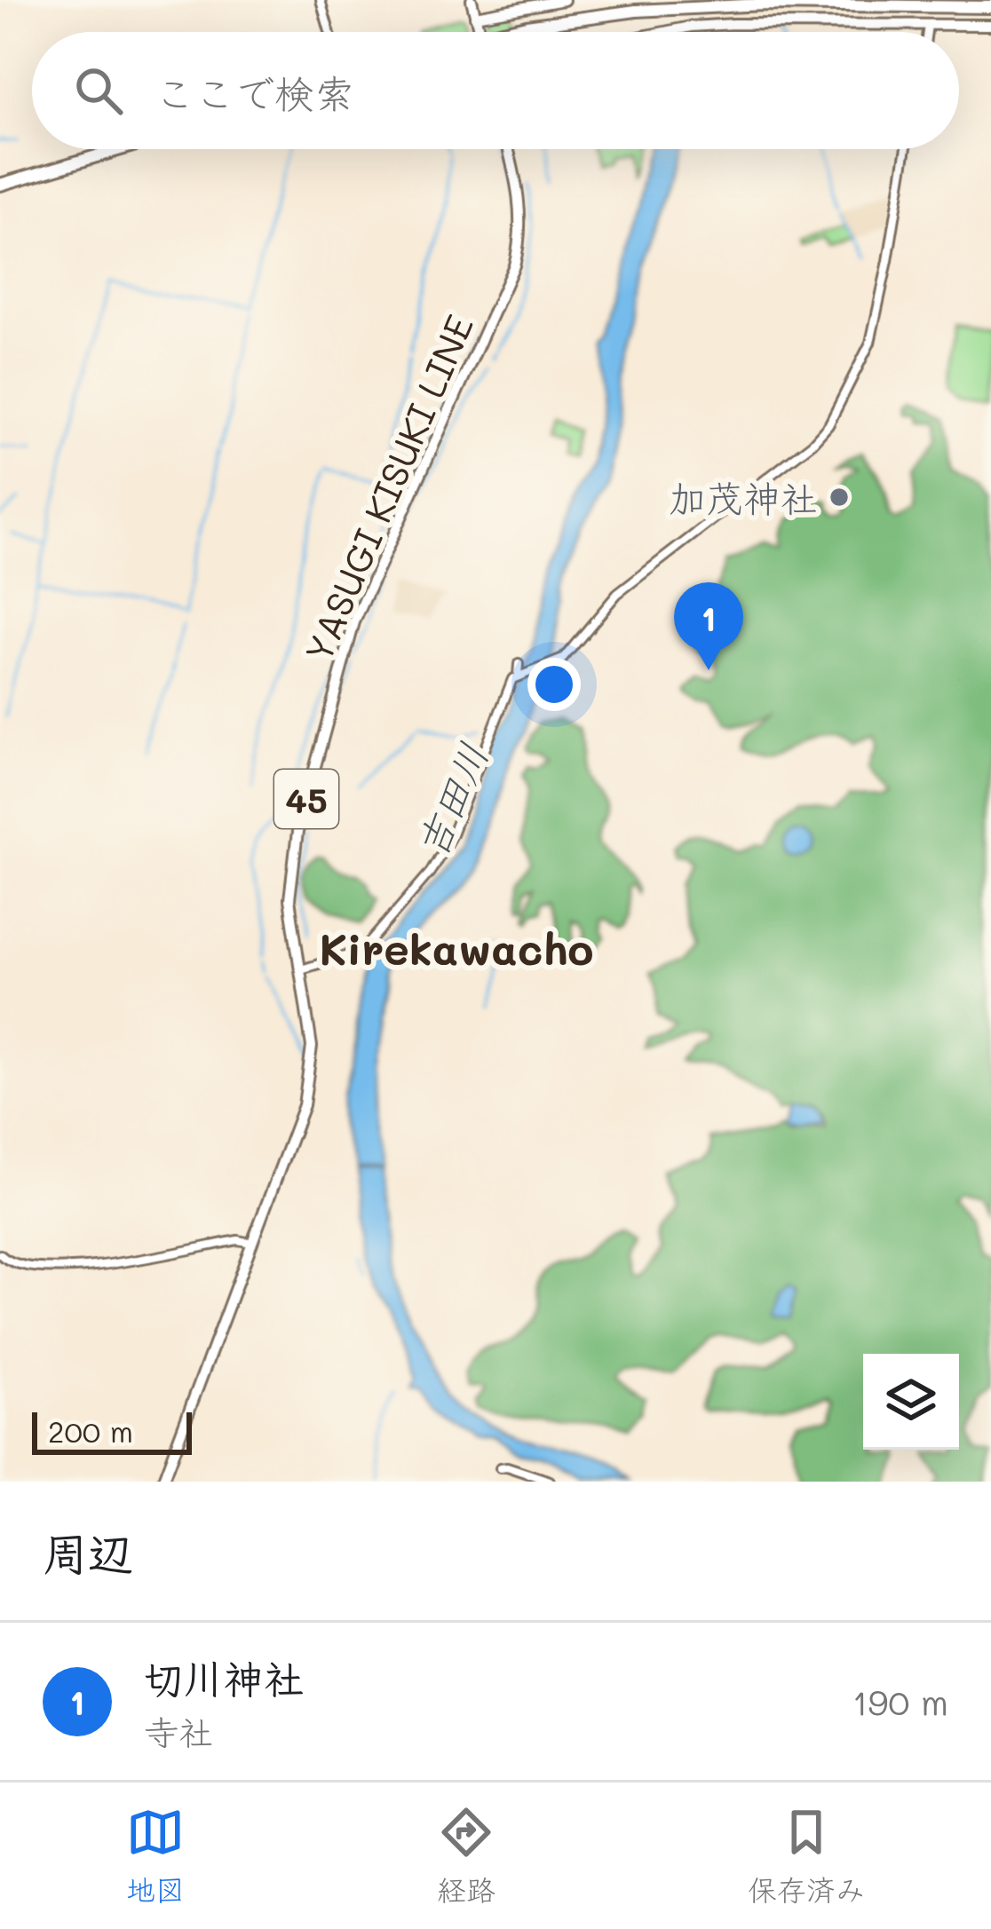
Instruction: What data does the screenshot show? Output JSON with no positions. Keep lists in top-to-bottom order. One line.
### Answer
{"streets":{"main road":["YASUGI KISUKI LINE","45"]},"districts":["Kirekawacho"],"water":["吉田川"],"places":["加茂神社"],"scale_bar":"200 m","page":{"search":"ここで検索","pins":"1","scale":"200 m","heading":"周辺","list":[{"mark":"1","name":"切川神社","note":"寺社","value":"190 m"}],"nav":["地図","経路","保存済み"]}}
